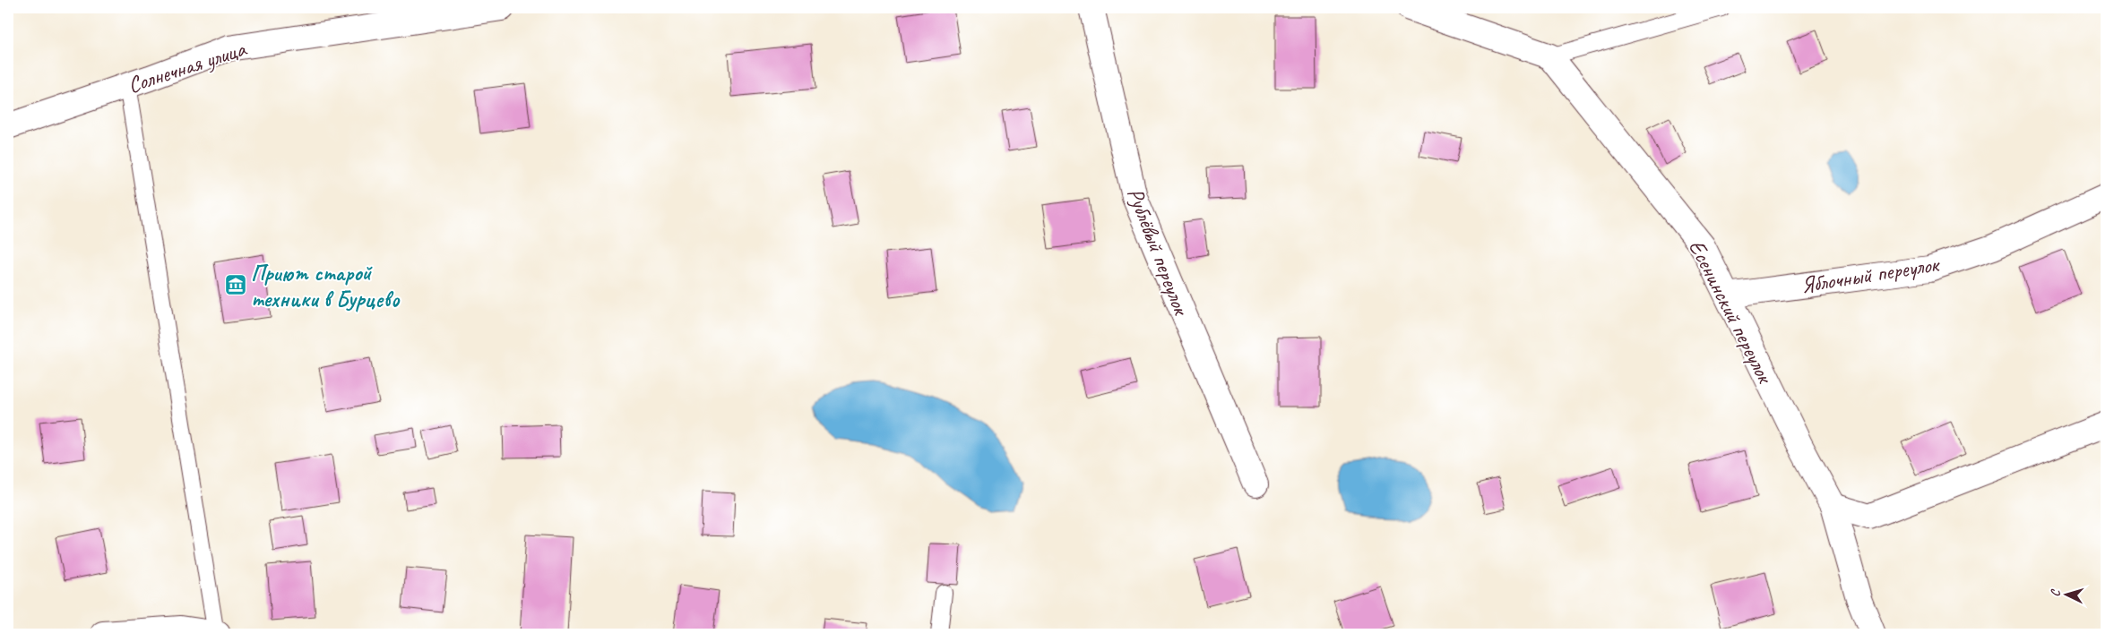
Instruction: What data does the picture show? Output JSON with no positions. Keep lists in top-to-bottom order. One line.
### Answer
{"streets":{"street":["Солнечная улица","Рублёвый переулок","Яблочный переулок","Есенинский переулок"]},"crossings":[["Яблочный переулок","Есенинский переулок"]],"places":{"museum":["Приют старой техники в Бурцево"]},"north":"left"}
